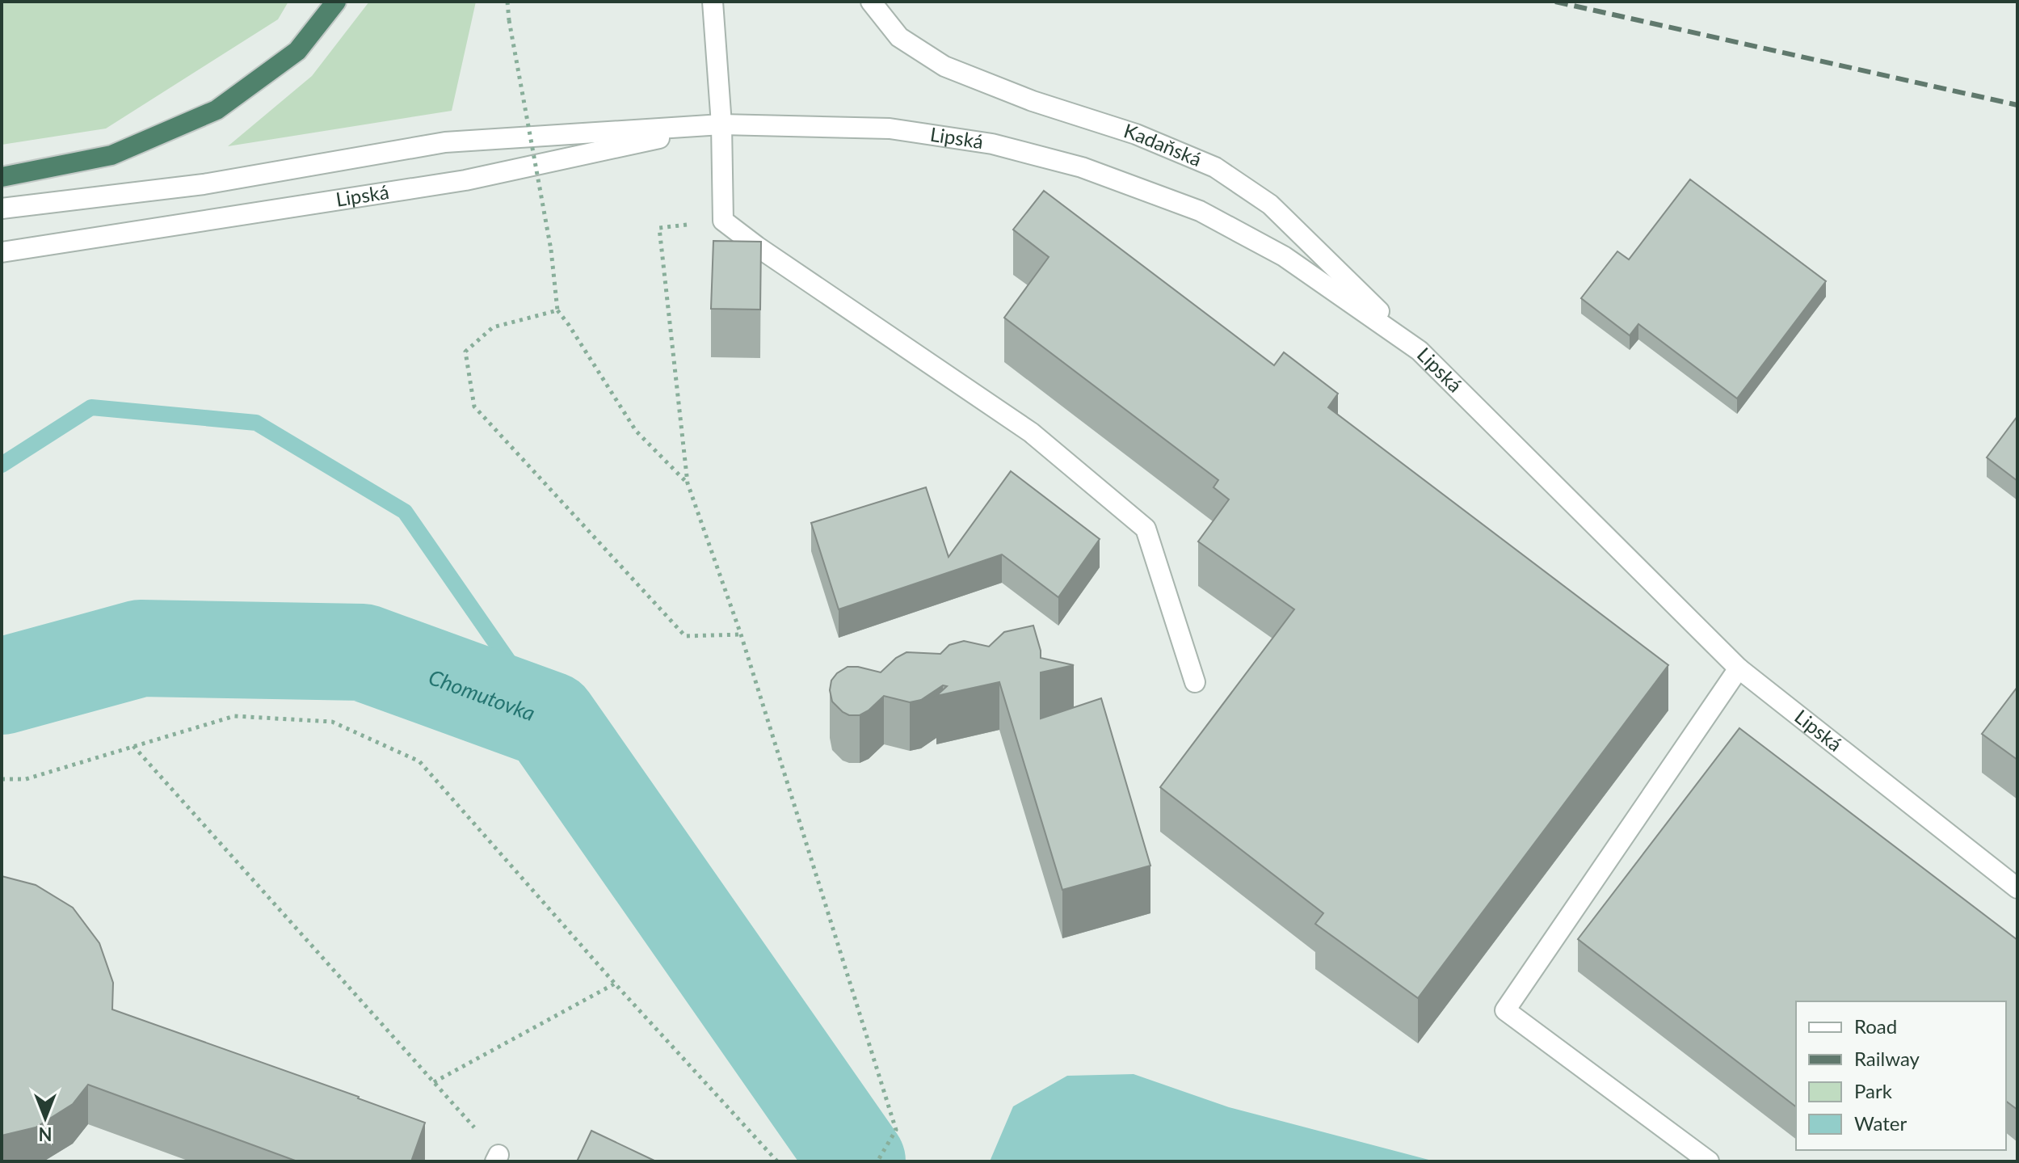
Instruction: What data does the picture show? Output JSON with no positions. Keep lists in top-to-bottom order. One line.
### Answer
{"streets":{"street":["Lipská","Kadaňská"]},"crossings":[["Lipská","Kadaňská"]],"water":["Chomutovka"],"legend":["Road","Railway","Park","Water"],"north":"bottom"}
